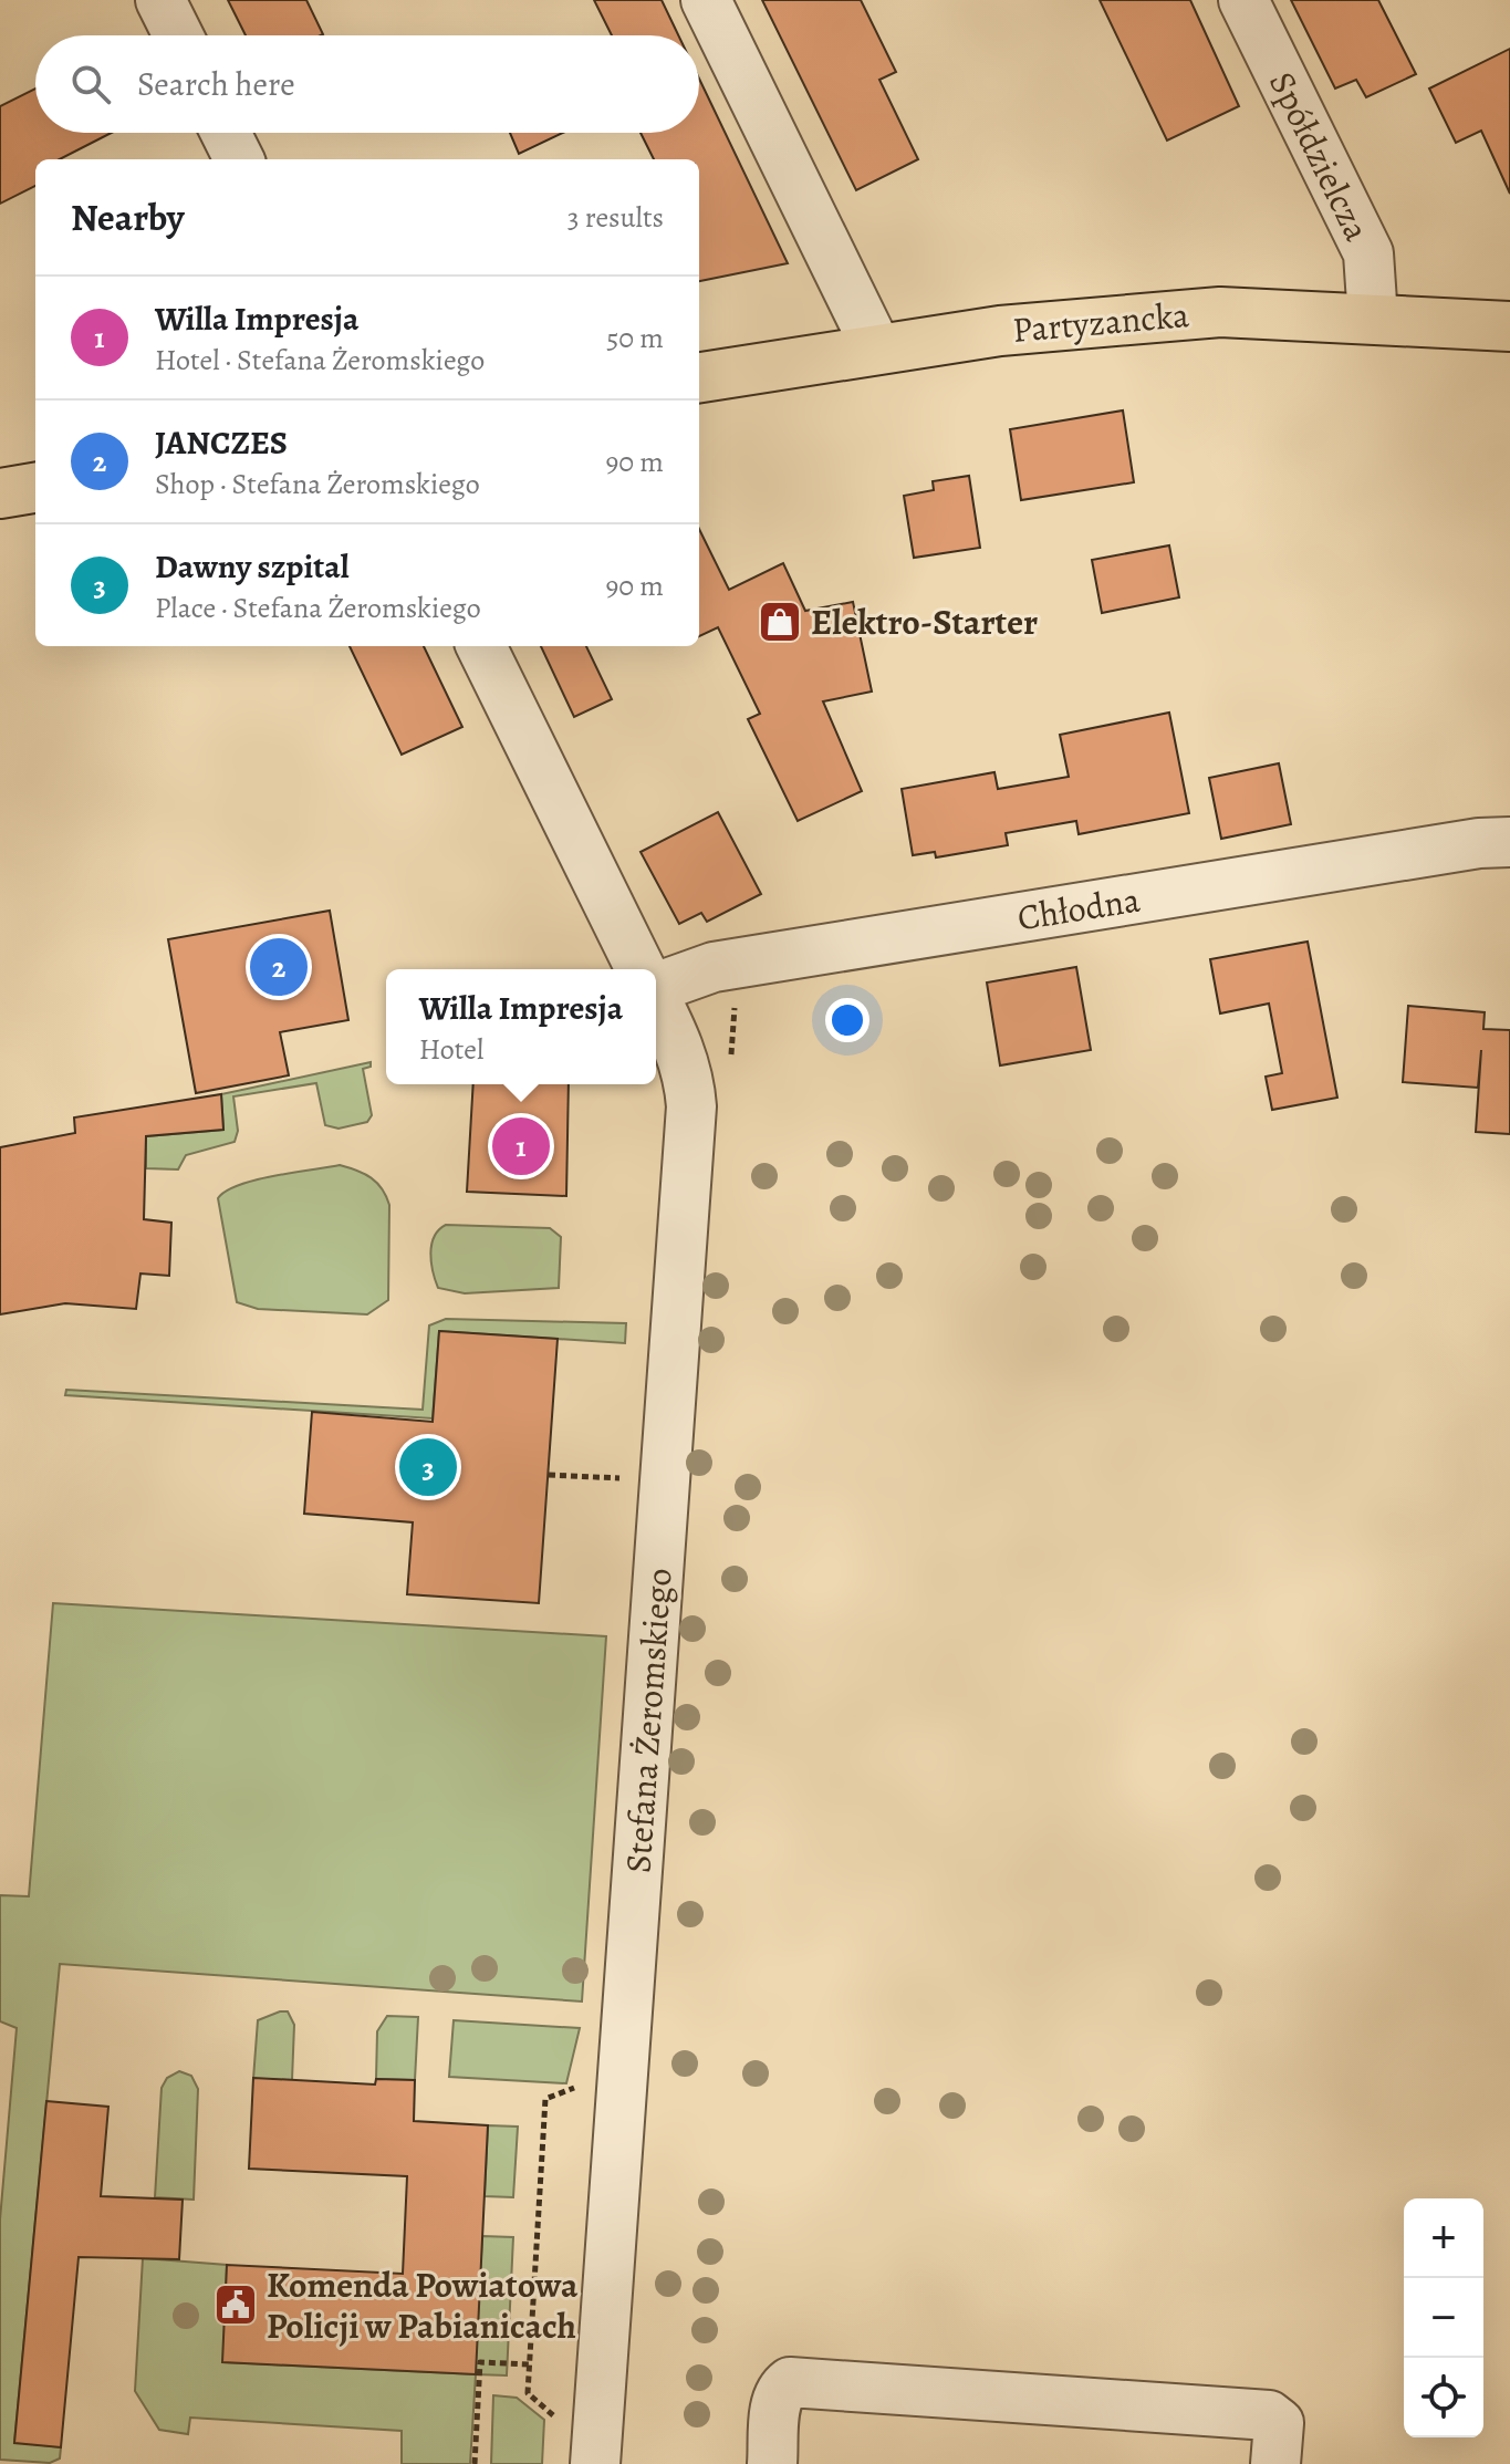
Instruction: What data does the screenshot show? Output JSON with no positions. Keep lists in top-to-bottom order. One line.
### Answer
{"streets":{"main road":["Partyzancka"],"street":["Spółdzielcza","Chłodna","Stefana Żeromskiego"]},"crossings":[["Spółdzielcza","Partyzancka"]],"places":{"shop":["Elektro-Starter"],"public building":["Komenda Powiatowa Policji w Pabianicach"]},"page":{"search":"Search here","heading":["Nearby","3 results"],"list":[{"mark":"1","name":"Willa Impresja","note":"Hotel · Stefana Żeromskiego","value":"50 m"},{"mark":"2","name":"JANCZES","note":"Shop · Stefana Żeromskiego","value":"90 m"},{"mark":"3","name":"Dawny szpital","note":"Place · Stefana Żeromskiego","value":"90 m"}],"pins":["2","1","3"],"popup":["Willa Impresja","Hotel"],"map_buttons":["+","−"]}}
